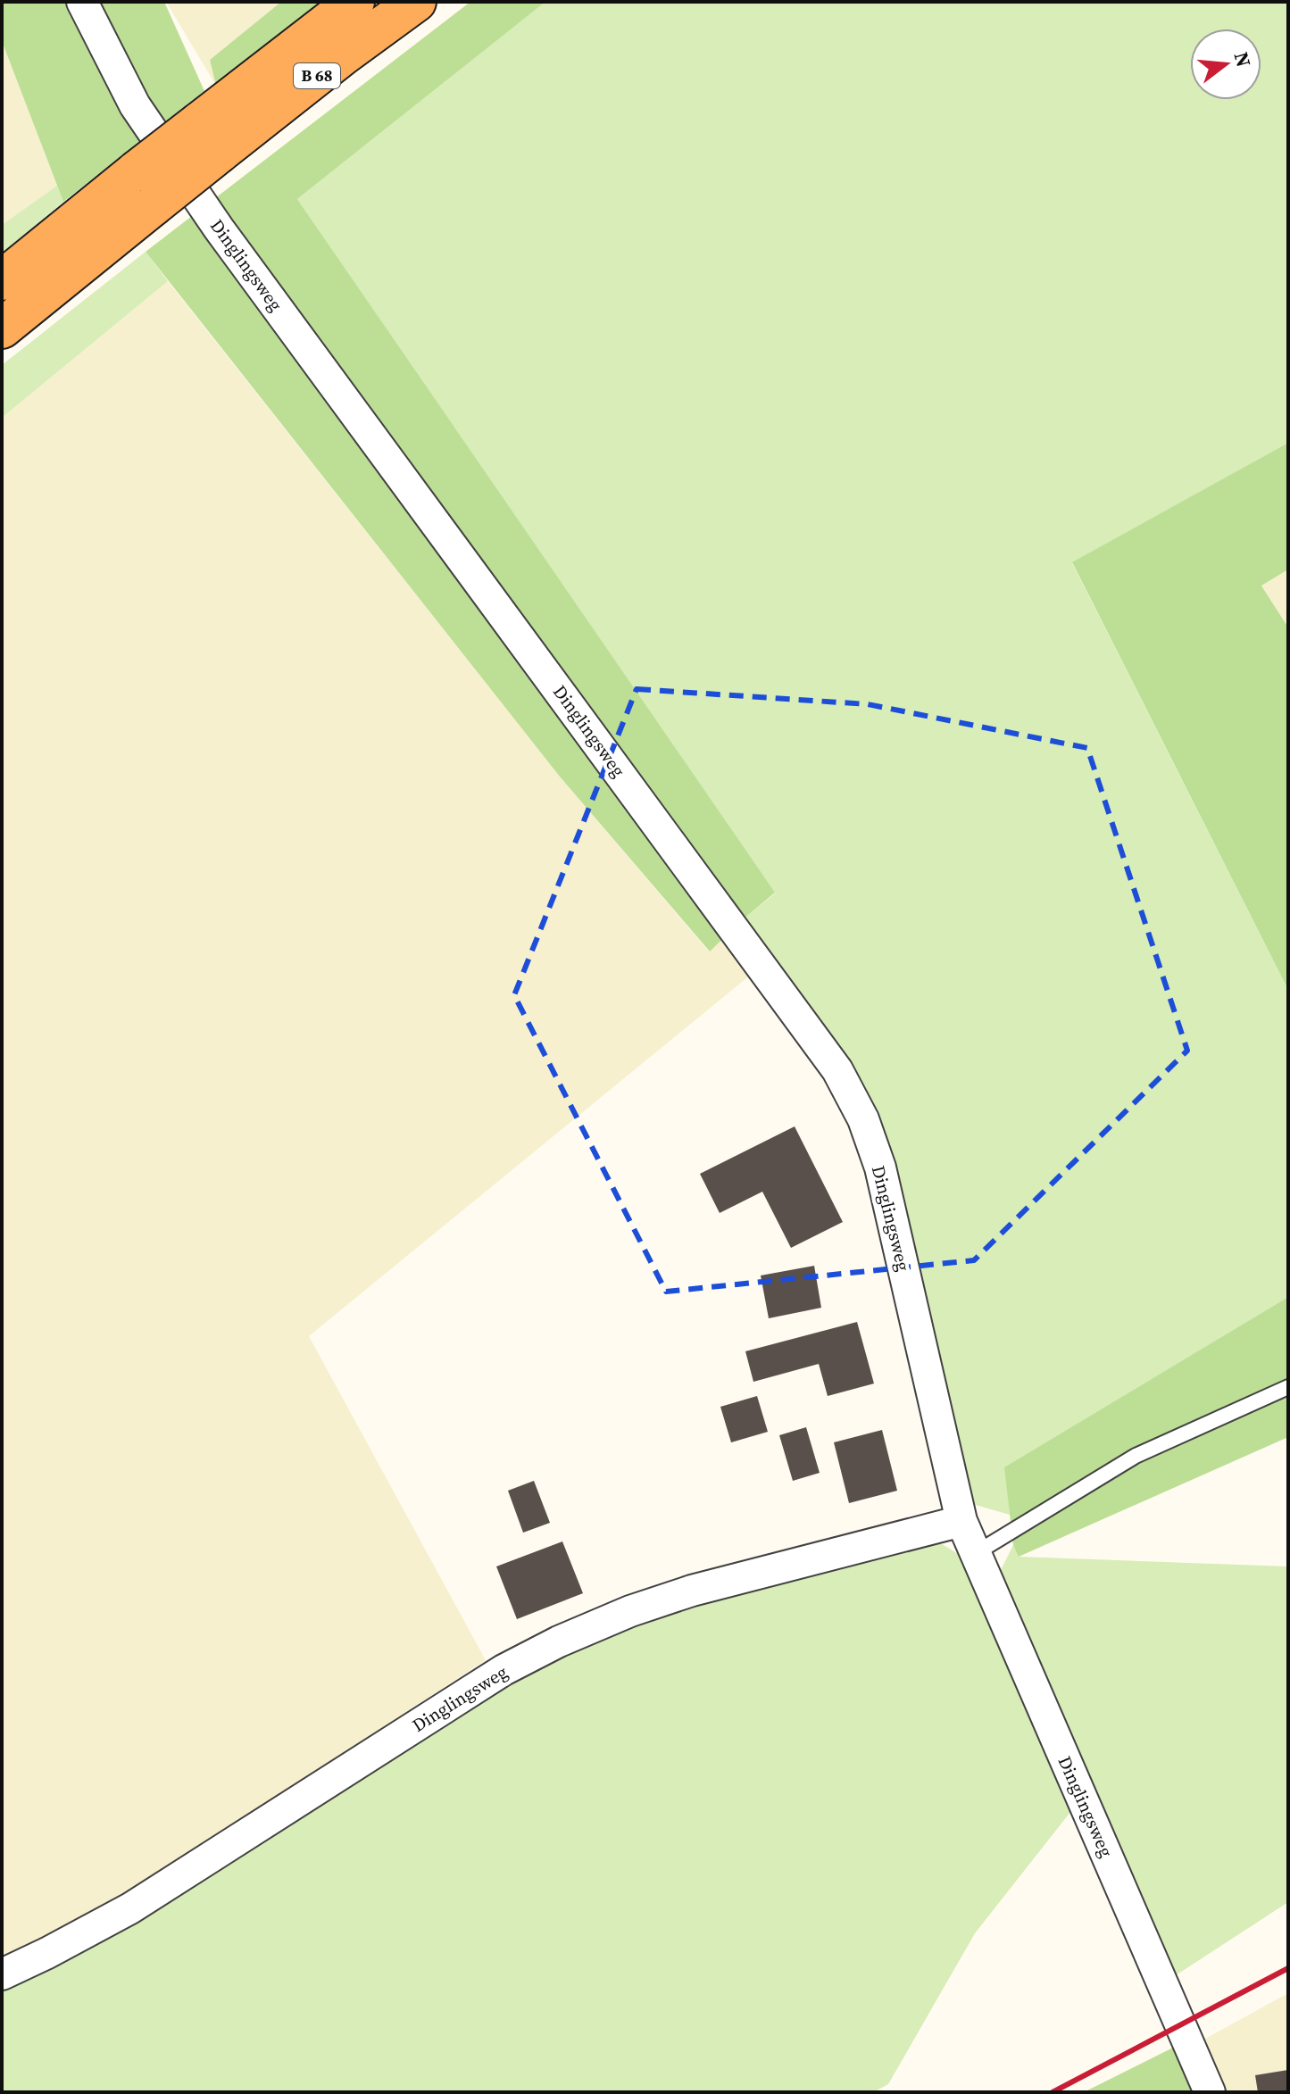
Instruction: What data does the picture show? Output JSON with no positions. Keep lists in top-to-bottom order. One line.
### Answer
{"streets":{"highway":["B 68"],"street":["Dinglingsweg"]},"north":"right"}
